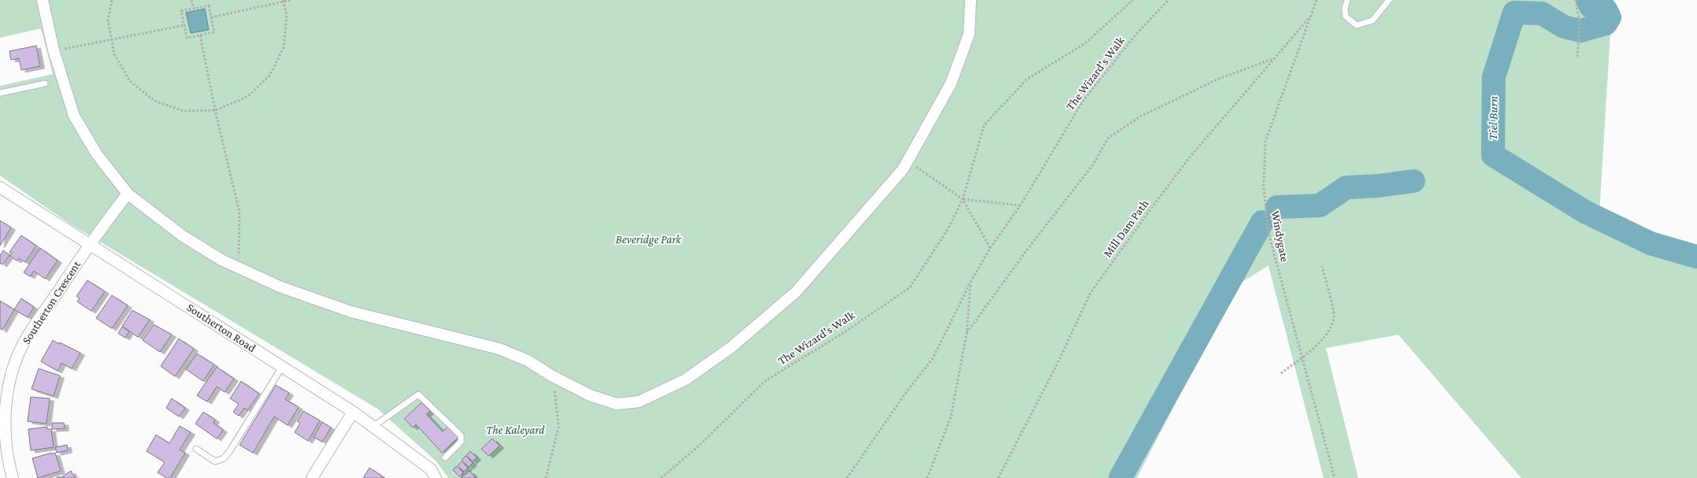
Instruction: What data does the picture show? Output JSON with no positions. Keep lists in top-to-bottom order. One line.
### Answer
{"streets":{"street":["Southerton Crescent","Southerton Road"],"path":["The Wizard's Walk","Mill Dam Path","Windygate"]},"crossings":[["Mill Dam Path","Windygate"],["Southerton Crescent","Southerton Road"]],"water":["Tiel Burn"],"parks":["Beveridge Park","The Kaleyard"]}
